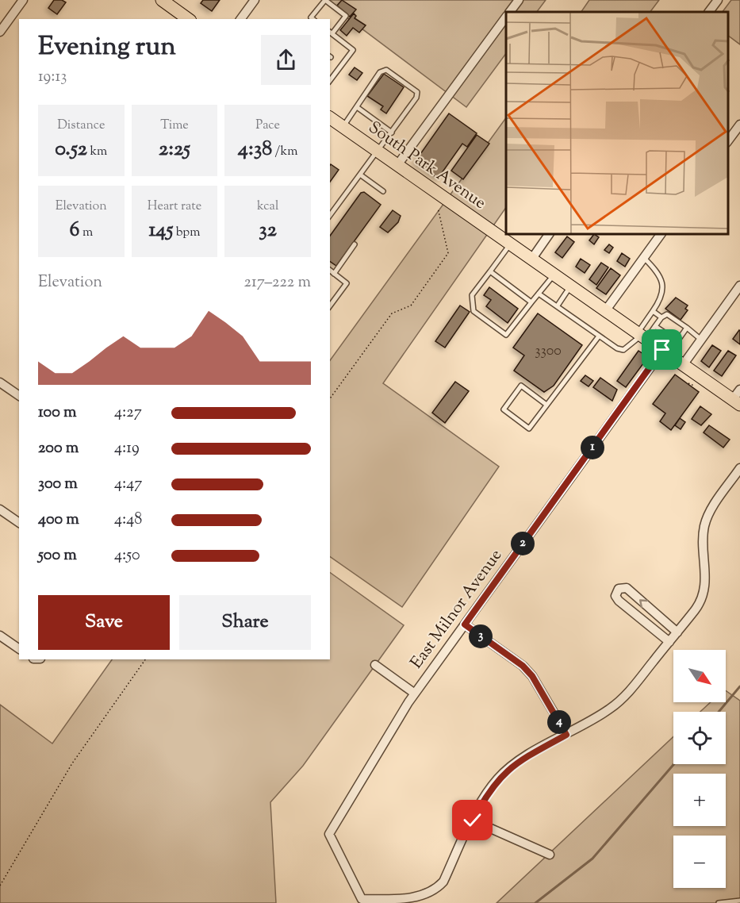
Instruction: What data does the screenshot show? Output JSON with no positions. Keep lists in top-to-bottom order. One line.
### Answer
{"streets":{"main road":["South Park Avenue"],"street":["East Milnor Avenue"]},"crossings":[["South Park Avenue","East Milnor Avenue"]],"house_numbers":["3300"],"north":"bottom right","page":{"heading":["Evening run","19:13"],"stats":[["Distance","0.52 km"],["Time","2:25"],["Pace","4:38 /km"],["Elevation","6 m"],["Heart rate","145 bpm"],["kcal","32"]],"chart":["Elevation","217–222 m"],"list":[{"name":"100 m","note":"4:27"},{"name":"200 m","note":"4:19"},{"name":"300 m","note":"4:47"},{"name":"400 m","note":"4:48"},{"name":"500 m","note":"4:50"}],"pins":["1","2","3","4"],"buttons":["Save","Share"],"map_buttons":["+","−"]}}
